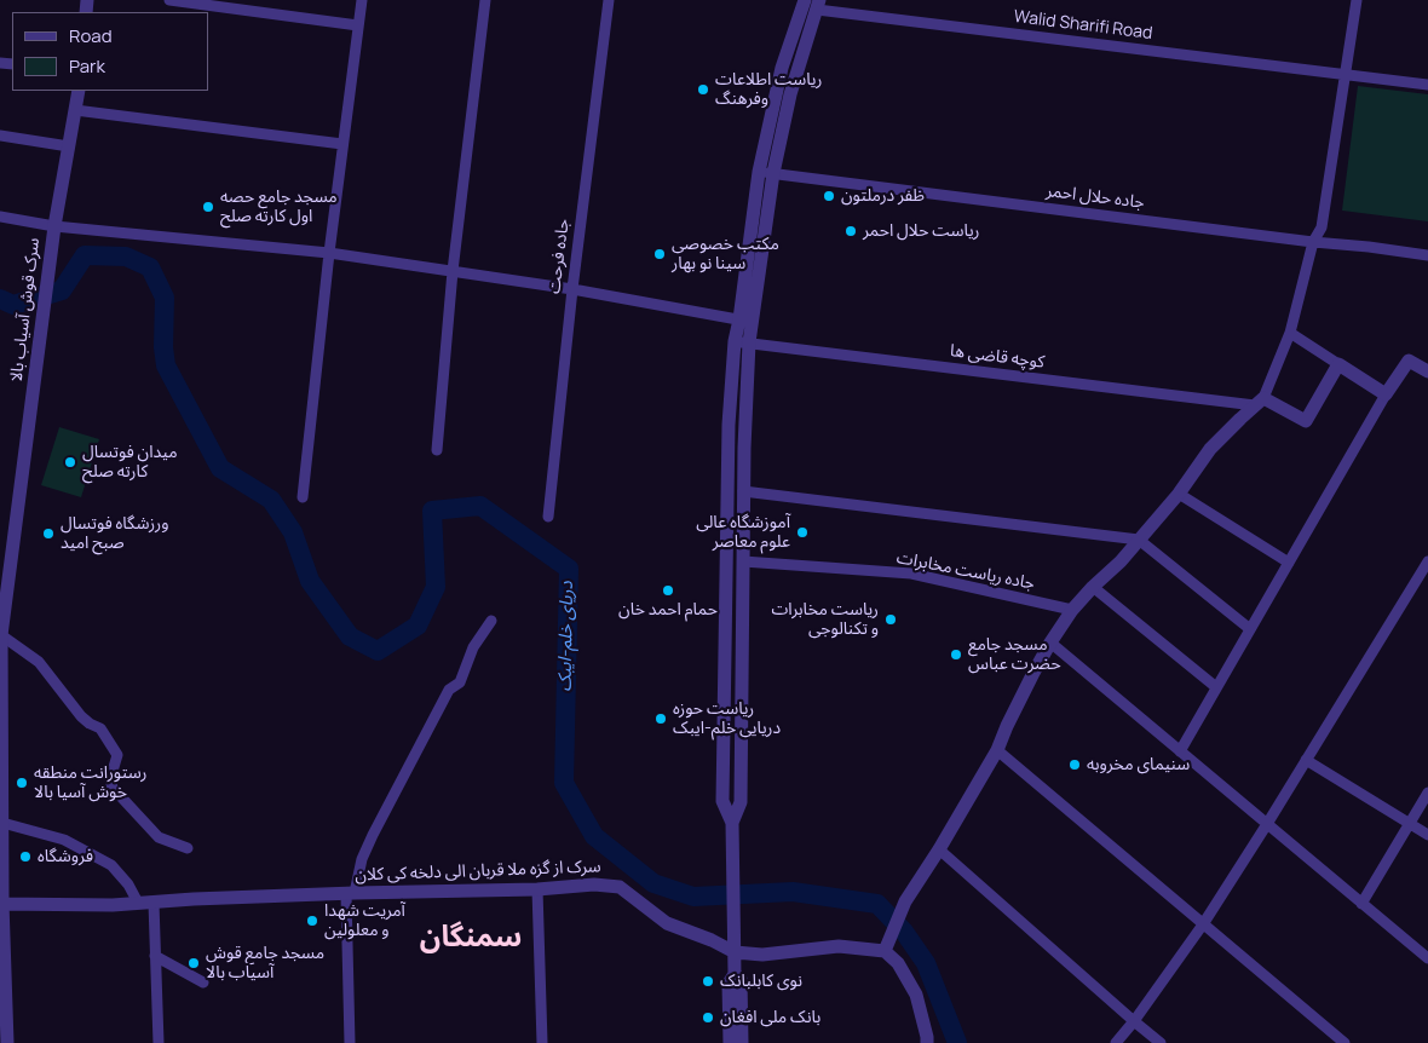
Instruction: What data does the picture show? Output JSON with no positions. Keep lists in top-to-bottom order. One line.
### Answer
{"streets":{"street":["Walid Sharifi Road","جاده حلال احمر","جاده فرحت","سرک قوش آسیاب بالا","کوچه قاضی ها","جاده ریاست مخابرات","سرک از گزه ملا قربان الی دلخه کی کلان"]},"crossings":[["سرک قوش آسیاب بالا","سرک از گزه ملا قربان الی دلخه کی کلان"]],"districts":["سمنگان"],"water":["دریای خلم-ایبک"],"places":["ریاست اطلاعات وفرهنگ","ظفر درملتون","مسجد جامع حصه اول کارته صلح","ریاست حلال احمر","مکتب خصوصی سینا نو بهار","میدان فوتسال کارته صلح","آموزشگاه عالی علوم معاصر","ورزشگاه فوتسال صبح امید","حمام احمد خان","ریاست مخابرات و تکنالوجی","مسجد جامع حضرت عباس","ریاست حوزه دریایی خلم-ایبک","سنیمای مخروبه","رستورانت منطقه خوش آسیا بالا","فروشگاه","آمریت شهدا و معلولین","مسجد جامع قوش آسیاب بالا","نوی کابلبانک","بانک ملی افغان"],"legend":["Road","Park"]}
